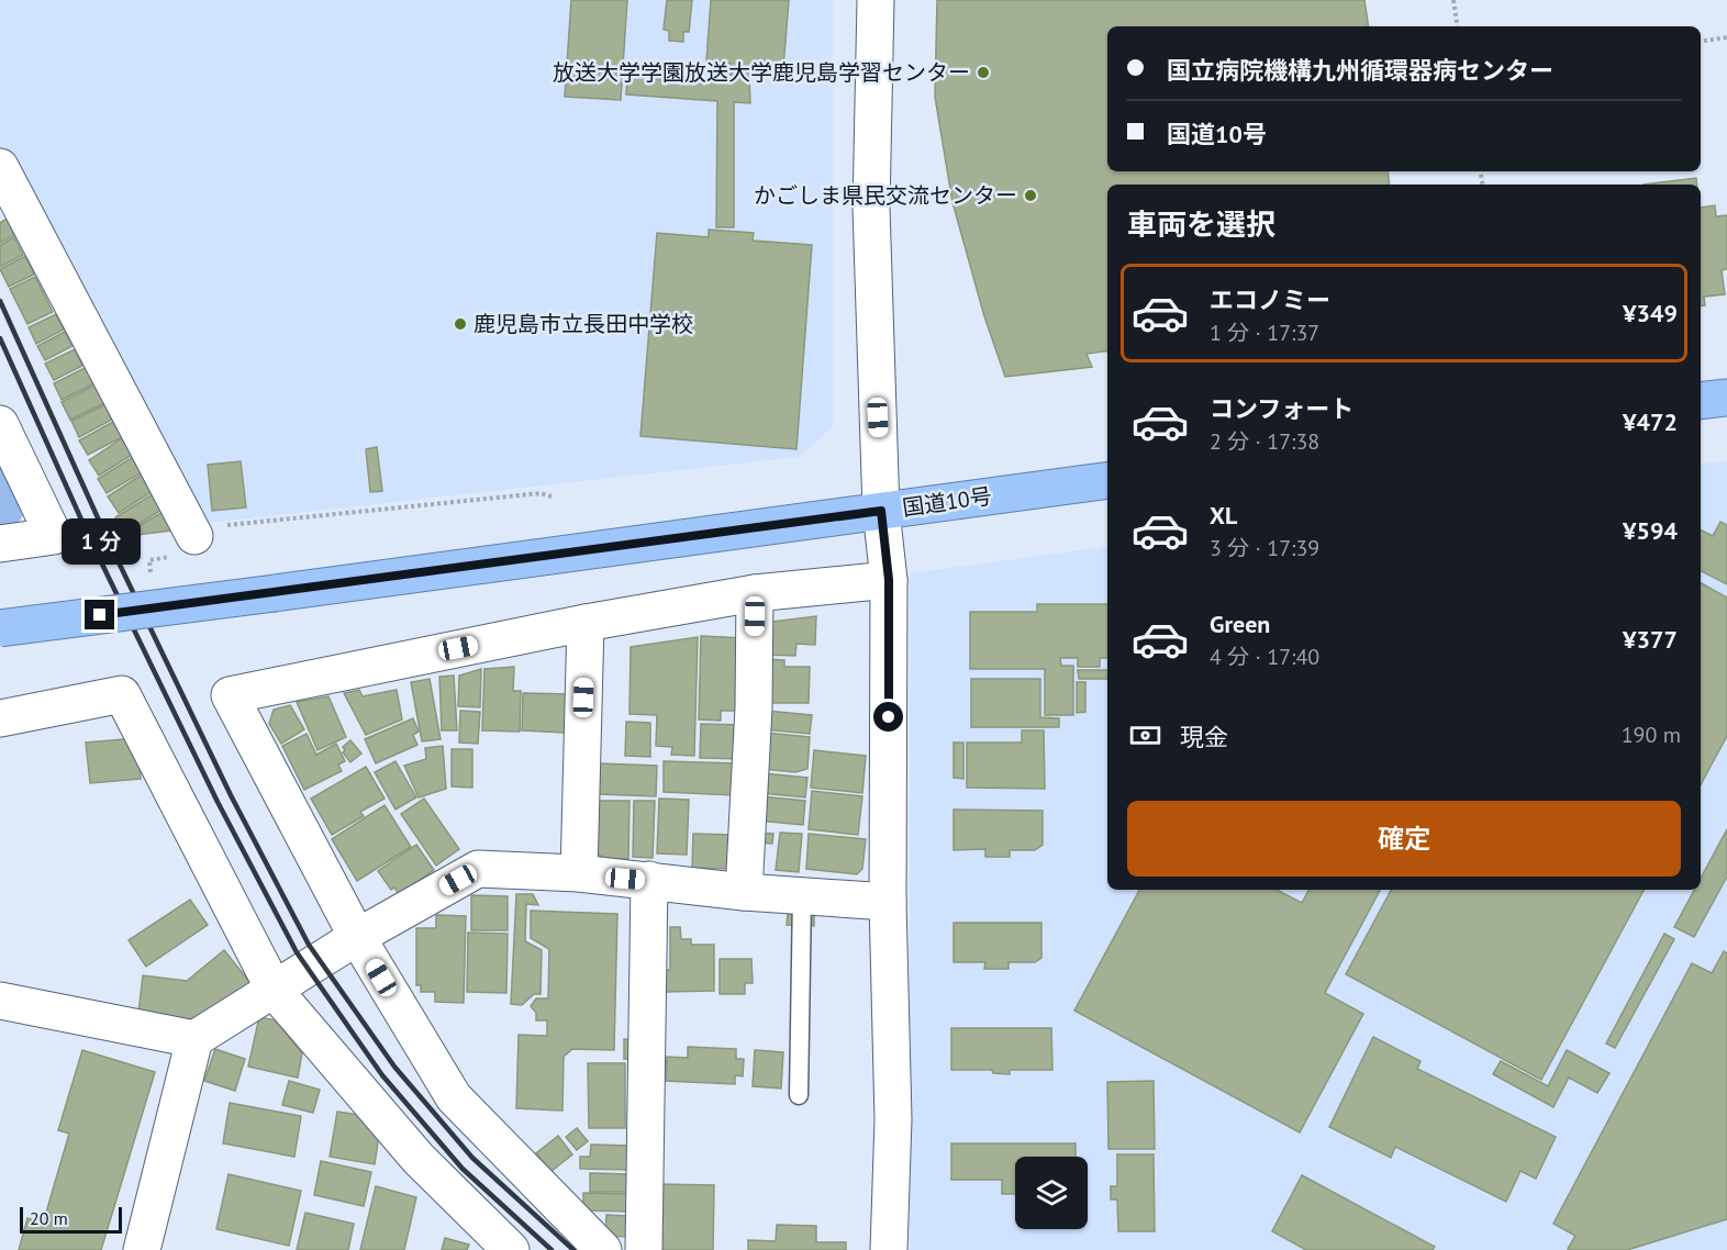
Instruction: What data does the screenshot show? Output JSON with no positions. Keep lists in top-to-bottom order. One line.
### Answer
{"streets":{"highway":["国道10号"]},"places":["放送大学学園放送大学鹿児島学習センター","かごしま県民交流センター","鹿児島市立長田中学校"],"scale_bar":"20 m","page":{"banner":["国立病院機構九州循環器病センター","国道10号"],"heading":"車両を選択","list":[{"name":"エコノミー","note":"1 分 · 17:37","value":"¥349"},{"name":"コンフォート","note":"2 分 · 17:38","value":"¥472"},{"name":"XL","note":"3 分 · 17:39","value":"¥594"},{"name":"Green","note":"4 分 · 17:40","value":"¥377"}],"bubble":"1 分","pay":["現金","190 m"],"buttons":"確定","scale":"20 m"}}
